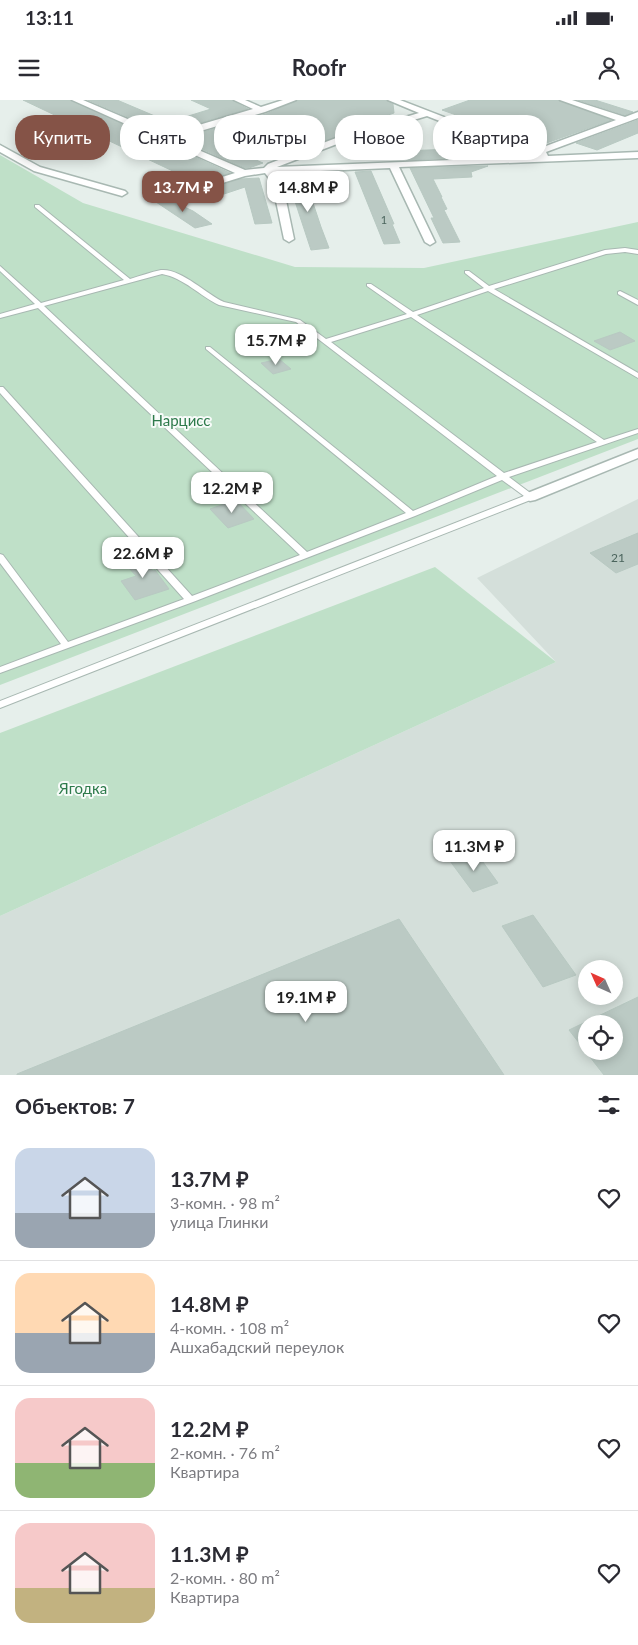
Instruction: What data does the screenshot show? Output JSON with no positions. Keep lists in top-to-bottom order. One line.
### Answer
{"parks":["Нарцисс","Ягодка"],"house_numbers":["1","21"],"north":"top left","page":{"status":"13:11","header":"Roofr","chip":["Купить","Снять","Фильтры","Новое","Квартира"],"price":["13.7M ₽","14.8M ₽","15.7M ₽","12.2M ₽","22.6M ₽","11.3M ₽","19.1M ₽"],"heading":"Объектов: 7","list":[{"name":"13.7M ₽","note":"3-комн. · 98 m² · улица Глинки"},{"name":"14.8M ₽","note":"4-комн. · 108 m² · Ашхабадский переулок"},{"name":"12.2M ₽","note":"2-комн. · 76 m² · Квартира"},{"name":"11.3M ₽","note":"2-комн. · 80 m² · Квартира"}]}}
